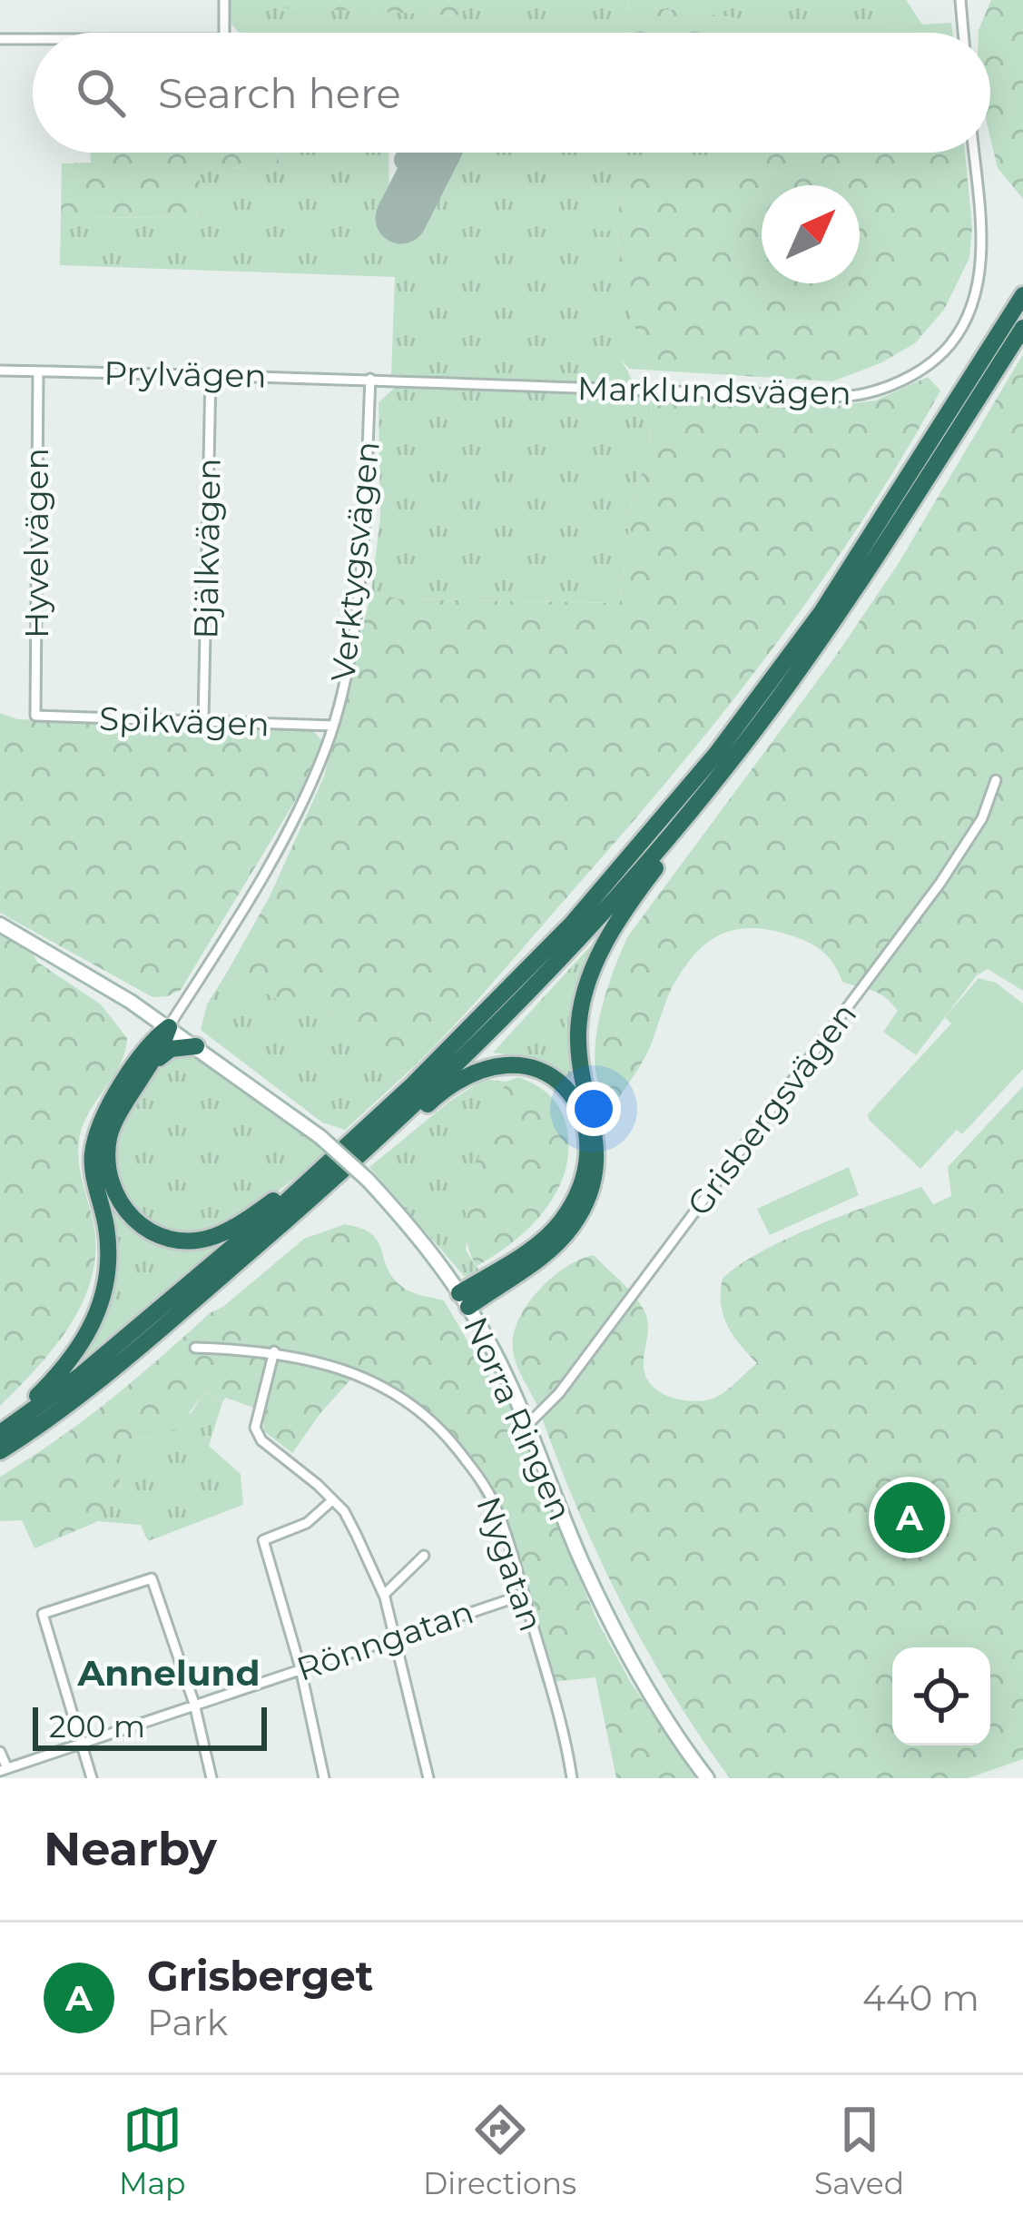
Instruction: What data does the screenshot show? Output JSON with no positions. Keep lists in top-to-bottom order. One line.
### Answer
{"streets":{"main road":["Norra Ringen"],"street":["Prylvägen","Marklundsvägen","Hyvelvägen","Bjälkvägen","Verktygsvägen","Spikvägen","Grisbergsvägen","Nygatan","Rönngatan"]},"crossings":[["Prylvägen","Marklundsvägen"],["Prylvägen","Hyvelvägen"],["Prylvägen","Bjälkvägen"],["Prylvägen","Verktygsvägen"],["Marklundsvägen","Verktygsvägen"],["Hyvelvägen","Spikvägen"],["Bjälkvägen","Spikvägen"],["Verktygsvägen","Spikvägen"],["Verktygsvägen","Norra Ringen"],["Grisbergsvägen","Norra Ringen"],["Nygatan","Rönngatan"]],"districts":["Annelund"],"scale_bar":"200 m","north":"top right","page":{"search":"Search here","pins":"A","scale":"200 m","heading":"Nearby","list":[{"mark":"A","name":"Grisberget","note":"Park","value":"440 m"}],"nav":["Map","Directions","Saved"]}}
